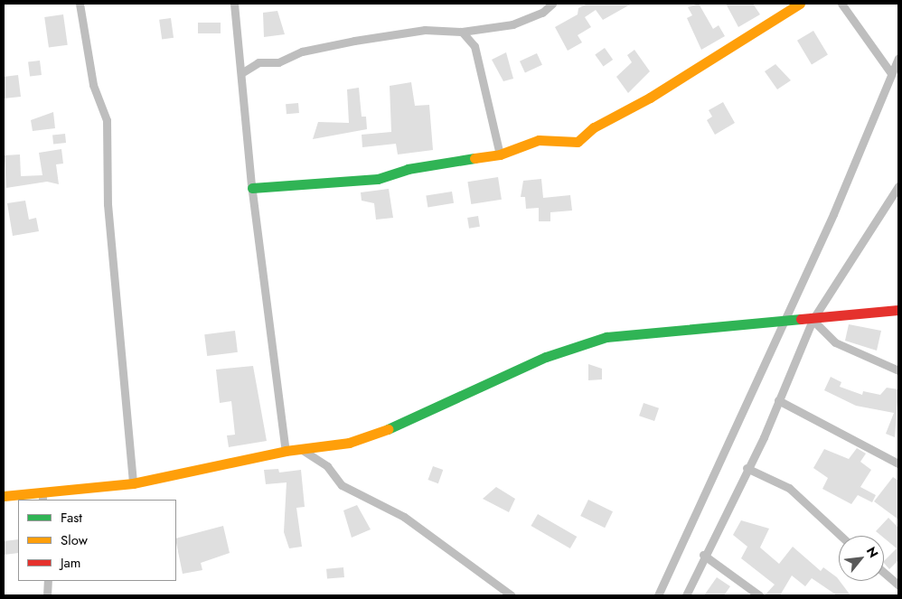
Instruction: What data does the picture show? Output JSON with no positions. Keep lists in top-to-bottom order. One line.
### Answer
{"legend":["Fast","Slow","Jam"],"north":"top right"}
